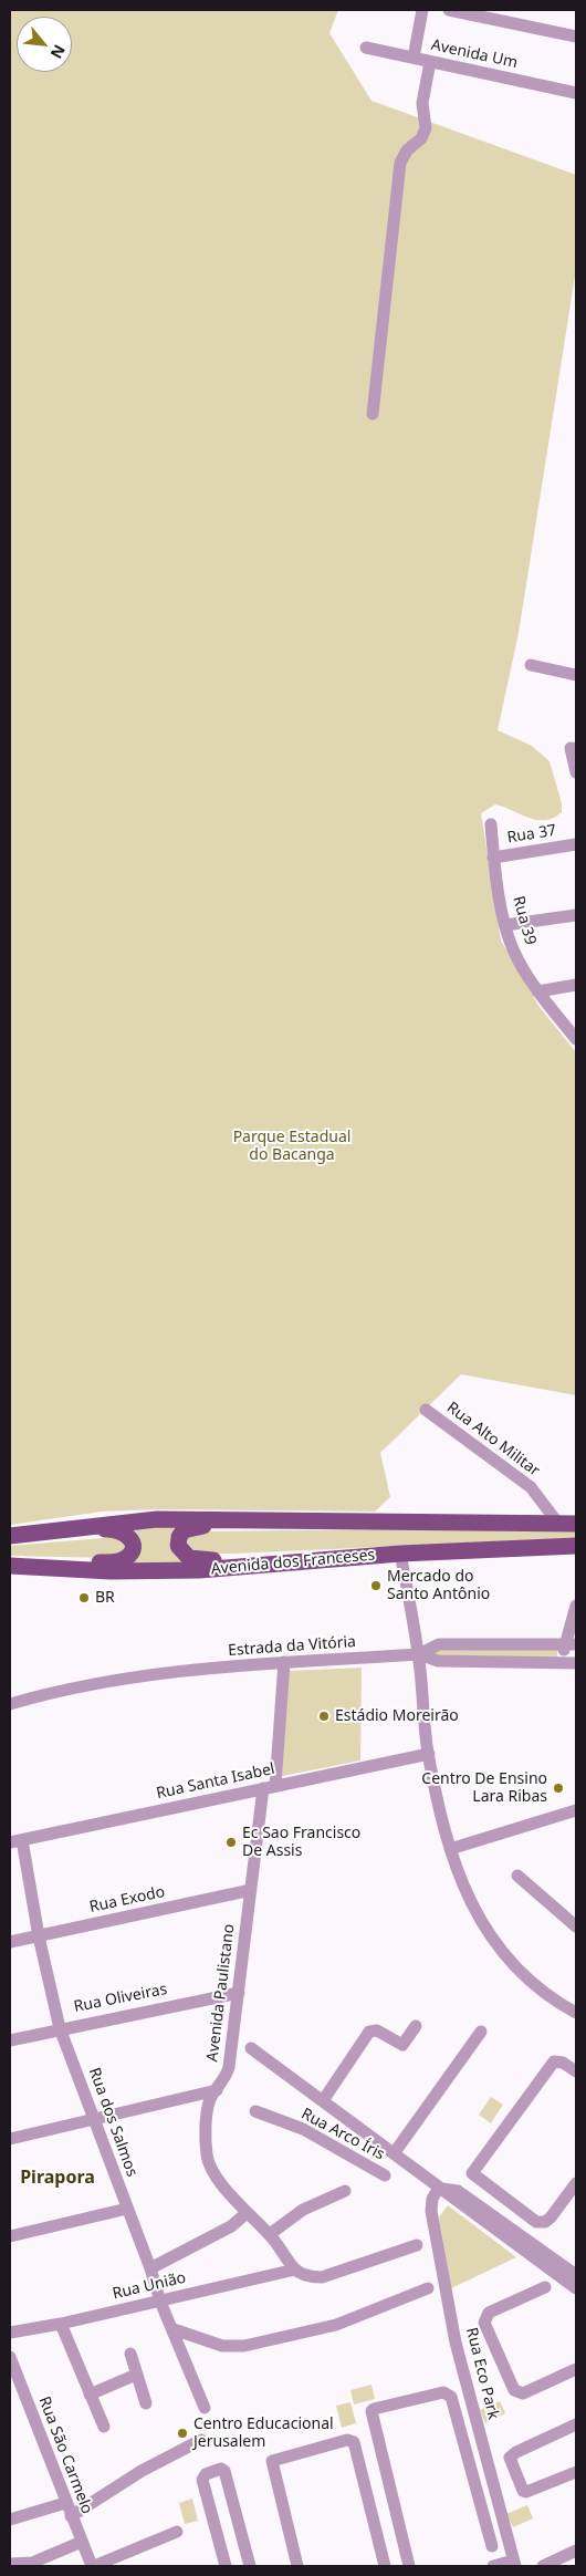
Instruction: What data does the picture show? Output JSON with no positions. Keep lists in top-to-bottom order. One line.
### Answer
{"streets":{"main road":["Avenida dos Franceses"],"street":["Avenida Um","Rua 37","Rua 39","Rua Alto Militar","Estrada da Vitória","Rua Santa Isabel","Rua Exodo","Avenida Paulistano","Rua Oliveiras","Rua dos Salmos","Rua Arco Íris","Rua União","Rua Eco Park","Rua São Carmelo"]},"crossings":[["Rua 37","Rua 39"],["Estrada da Vitória","Avenida Paulistano"],["Rua Santa Isabel","Avenida Paulistano"],["Rua Santa Isabel","Rua dos Salmos"],["Rua Exodo","Avenida Paulistano"],["Rua Exodo","Rua dos Salmos"],["Avenida Paulistano","Rua Oliveiras"],["Avenida Paulistano","Rua União"],["Rua Oliveiras","Rua dos Salmos"],["Rua dos Salmos","Rua União"]],"districts":["Pirapora"],"parks":["Parque Estadual do Bacanga"],"places":["Mercado do Santo Antônio","BR","Estádio Moreirão","Centro De Ensino Lara Ribas","Ec Sao Francisco De Assis","Centro Educacional Jerusalem"],"north":"bottom right"}
